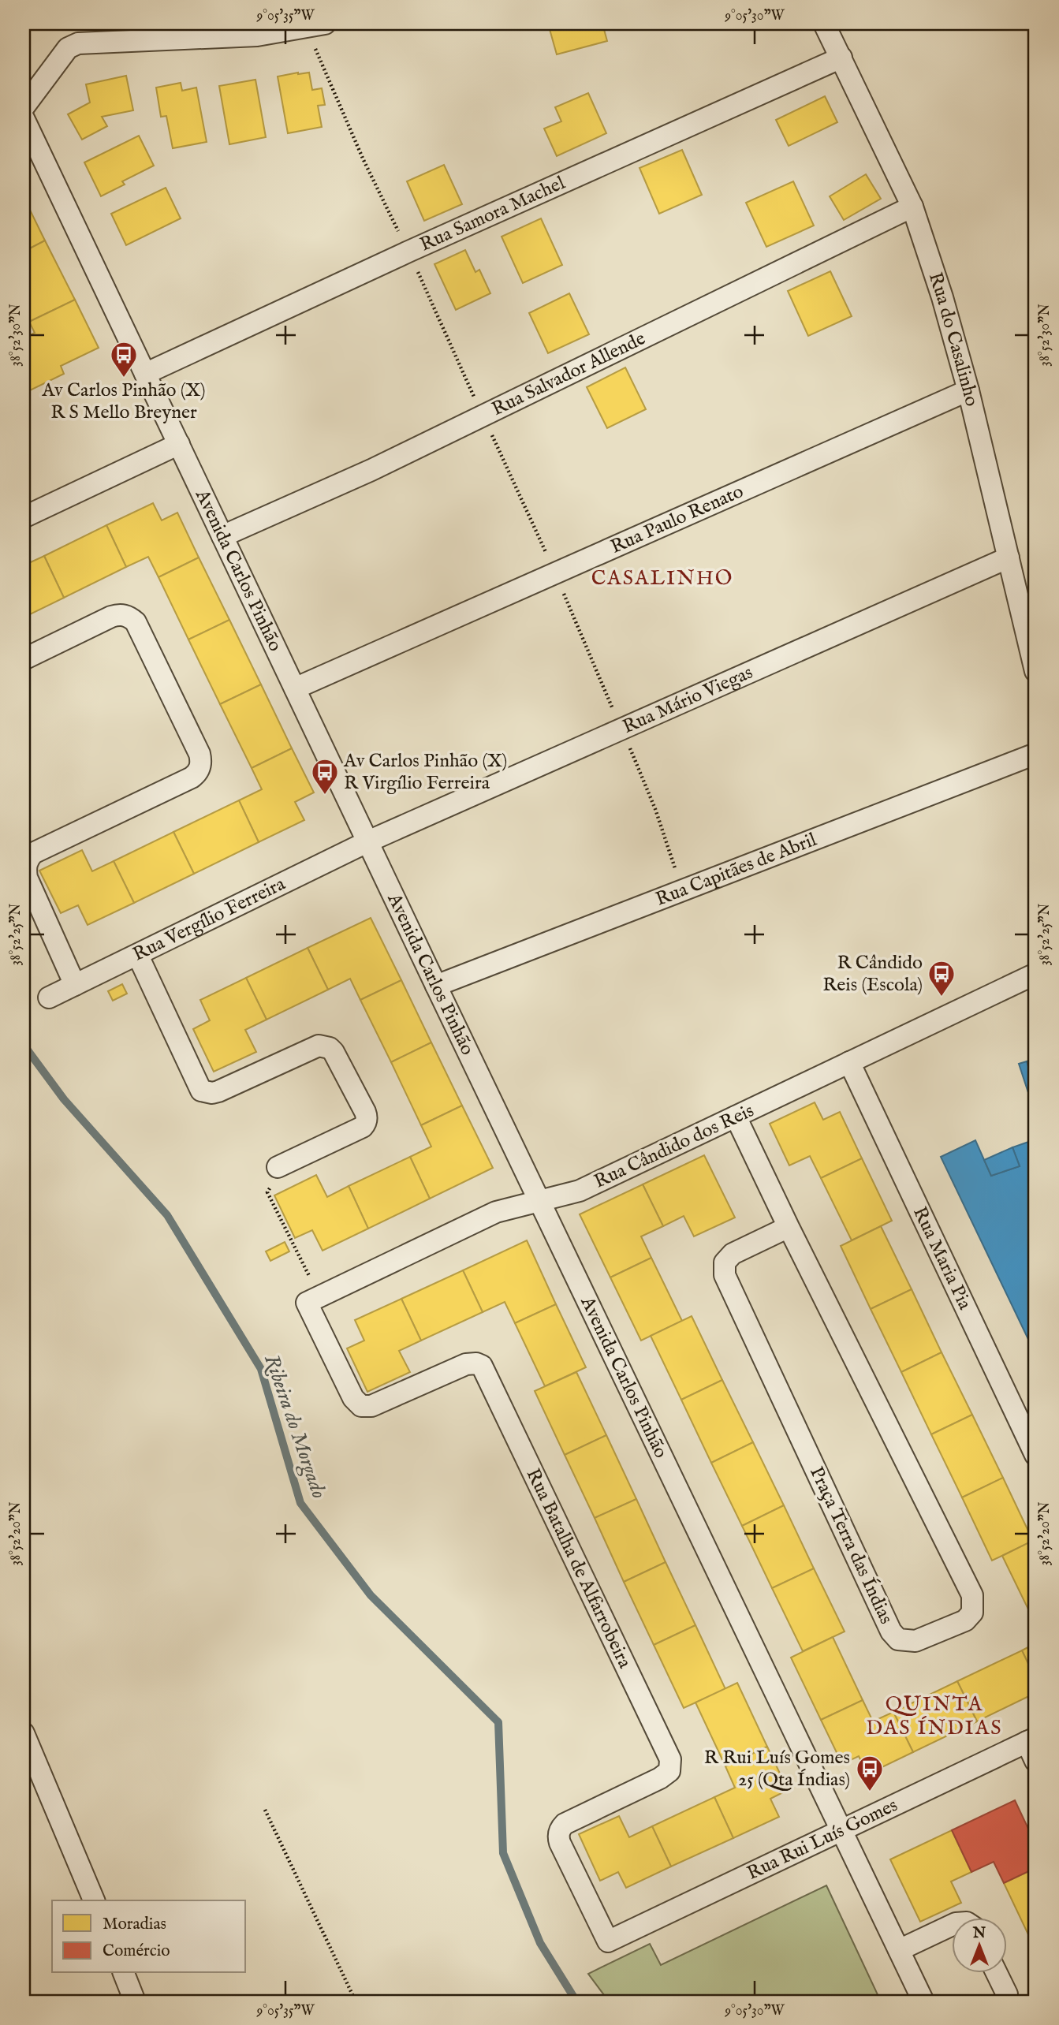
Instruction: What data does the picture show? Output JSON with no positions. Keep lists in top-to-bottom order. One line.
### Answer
{"streets":{"street":["Rua Samora Machel","Rua do Casalinho","Rua Salvador Allende","Rua Paulo Renato","Avenida Carlos Pinhão","Rua Mário Viegas","Rua Capitães de Abril","Rua Vergílio Ferreira","Rua Cândido dos Reis","Rua Maria Pia","Praça Terra das Índias","Rua Batalha de Alfarrobeira","Rua Rui Luís Gomes"]},"crossings":[["Rua Samora Machel","Rua do Casalinho"],["Rua Samora Machel","Avenida Carlos Pinhão"],["Rua do Casalinho","Rua Salvador Allende"],["Rua do Casalinho","Rua Paulo Renato"],["Rua do Casalinho","Rua Mário Viegas"],["Rua Salvador Allende","Avenida Carlos Pinhão"],["Rua Paulo Renato","Avenida Carlos Pinhão"],["Avenida Carlos Pinhão","Rua Mário Viegas"],["Avenida Carlos Pinhão","Rua Capitães de Abril"],["Avenida Carlos Pinhão","Rua Vergílio Ferreira"],["Avenida Carlos Pinhão","Rua Cândido dos Reis"],["Avenida Carlos Pinhão","Rua Rui Luís Gomes"],["Rua Mário Viegas","Rua Vergílio Ferreira"],["Rua Cândido dos Reis","Rua Maria Pia"],["Rua Cândido dos Reis","Praça Terra das Índias"],["Rua Cândido dos Reis","Rua Batalha de Alfarrobeira"],["Rua Batalha de Alfarrobeira","Rua Rui Luís Gomes"]],"districts":["CASALINHO","QUINTA DAS ÍNDIAS"],"water":["Ribeira do Morgado"],"places":{"bus stop":["Av Carlos Pinhão (X) R S Mello Breyner","Av Carlos Pinhão (X) R Virgílio Ferreira","R Cândido Reis (Escola)","R Rui Luís Gomes 25 (Qta Índias)"]},"legend":["Moradias","Comércio"],"north":"top","coordinates":["9°05'35\"W","9°05'30\"W","38°52'30\"N","38°52'25\"N","38°52'20\"N"]}
